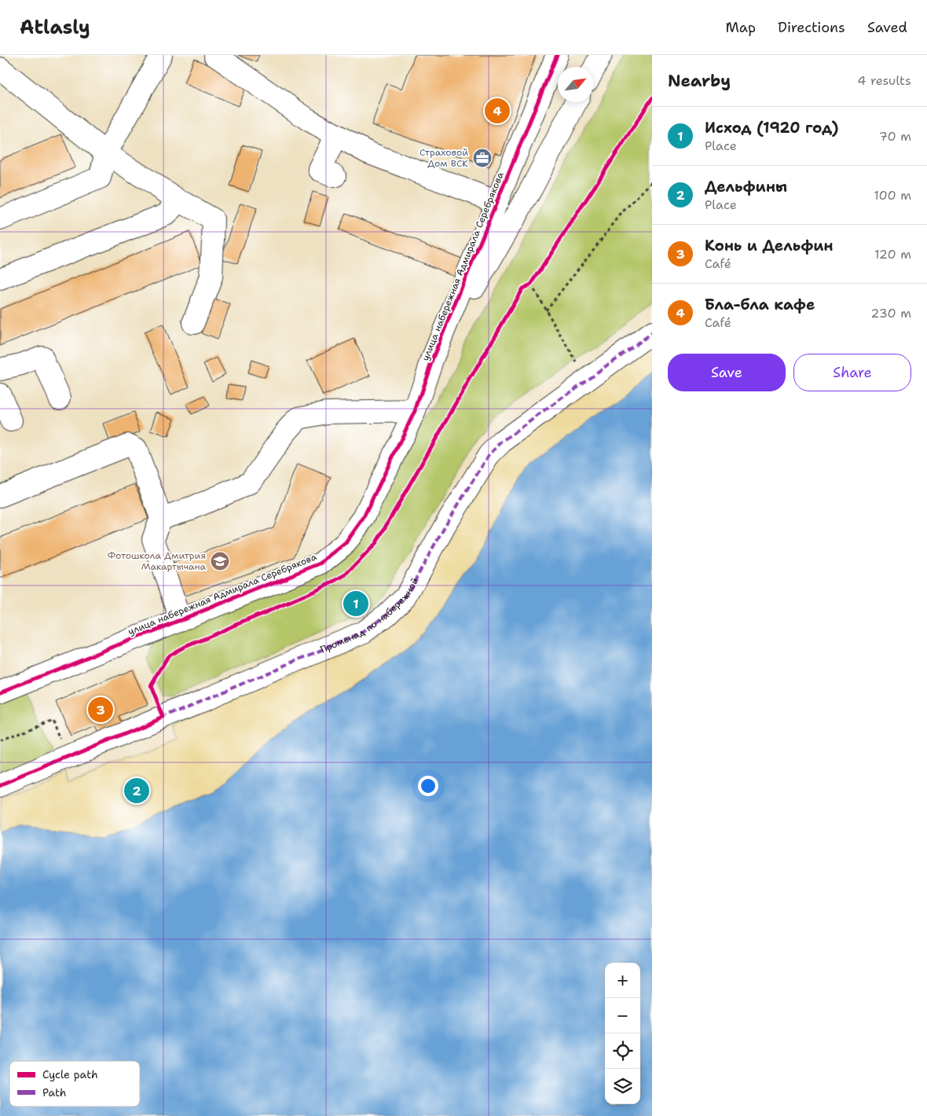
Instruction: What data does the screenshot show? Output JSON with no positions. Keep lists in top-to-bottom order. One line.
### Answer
{"streets":{"street":["улица набережная Адмирала Серебрякова","Променад по набережной"]},"places":{"office":["Страховой Дом ВСК"],"school or university":["Фотошкола Дмитрия Макартычана"]},"legend":["Cycle path","Path"],"north":"top right","page":{"header":"Atlasly","nav":["Map","Directions","Saved"],"heading":["Nearby","4 results"],"pins":["4","1","3","2"],"list":[{"mark":"1","name":"Исход (1920 год)","note":"Place","value":"70 m"},{"mark":"2","name":"Дельфины","note":"Place","value":"100 m"},{"mark":"3","name":"Конь и Дельфин","note":"Café","value":"120 m"},{"mark":"4","name":"Бла-бла кафе","note":"Café","value":"230 m"}],"buttons":["Save","Share"],"map_buttons":["+","−"]}}
